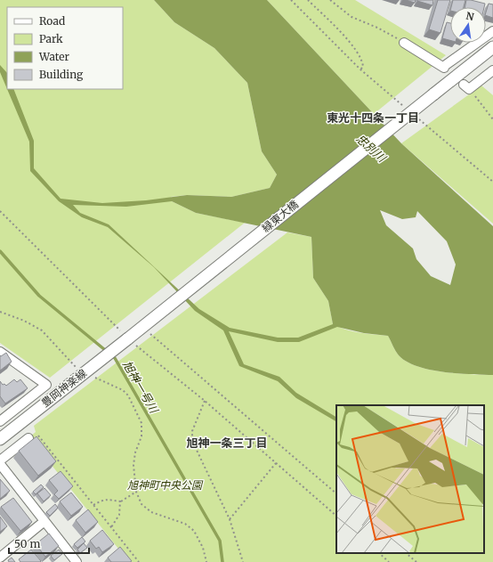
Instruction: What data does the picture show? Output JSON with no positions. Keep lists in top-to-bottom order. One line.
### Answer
{"streets":{"main road":["緑東大橋","豊岡神楽線"]},"crossings":[["緑東大橋","豊岡神楽線"]],"districts":["東光十四条一丁目","旭神一条三丁目"],"water":["忠別川","旭神一号川"],"parks":["旭神町中央公園"],"legend":["Road","Park","Water","Building"],"scale_bar":"50 m","north":"top"}
